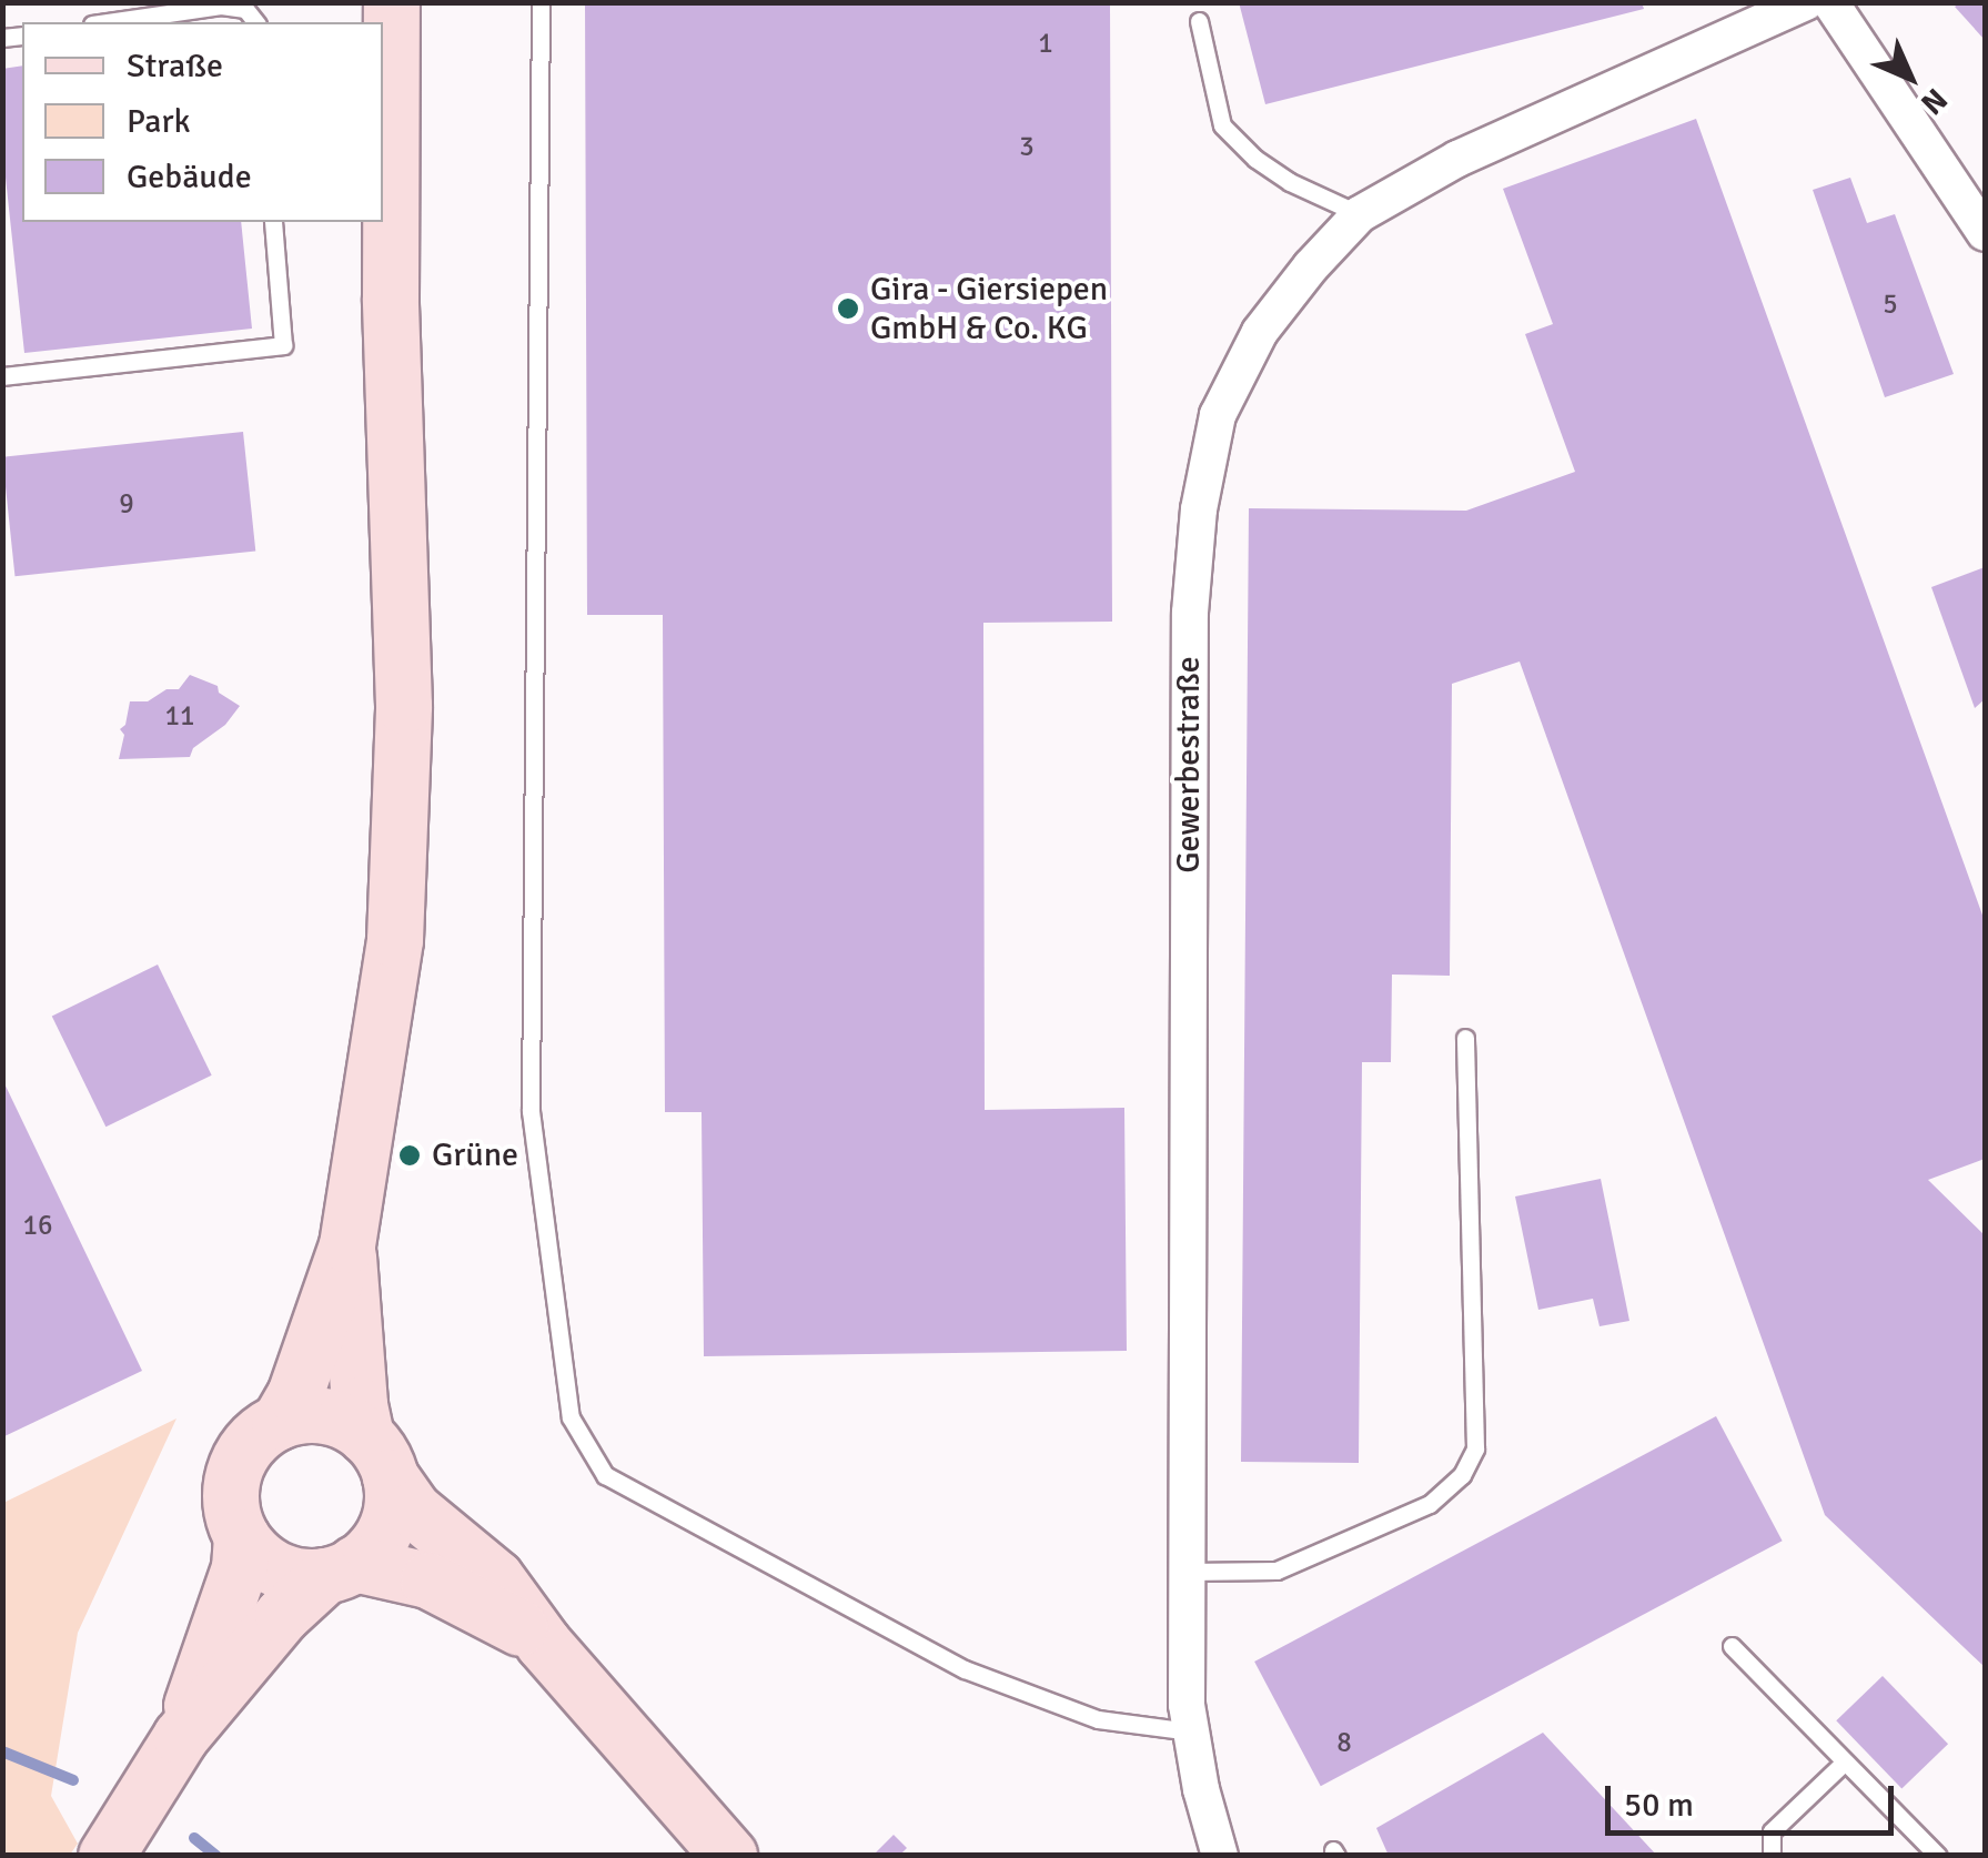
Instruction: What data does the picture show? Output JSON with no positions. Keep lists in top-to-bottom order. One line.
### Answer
{"streets":{"street":["Gewerbestraße"]},"places":["Gira - Giersiepen GmbH & Co. KG","Grüne"],"house_numbers":["1","3","5","9","11","16","8"],"legend":["Straße","Park","Gebäude"],"scale_bar":"50 m","north":"bottom right"}
